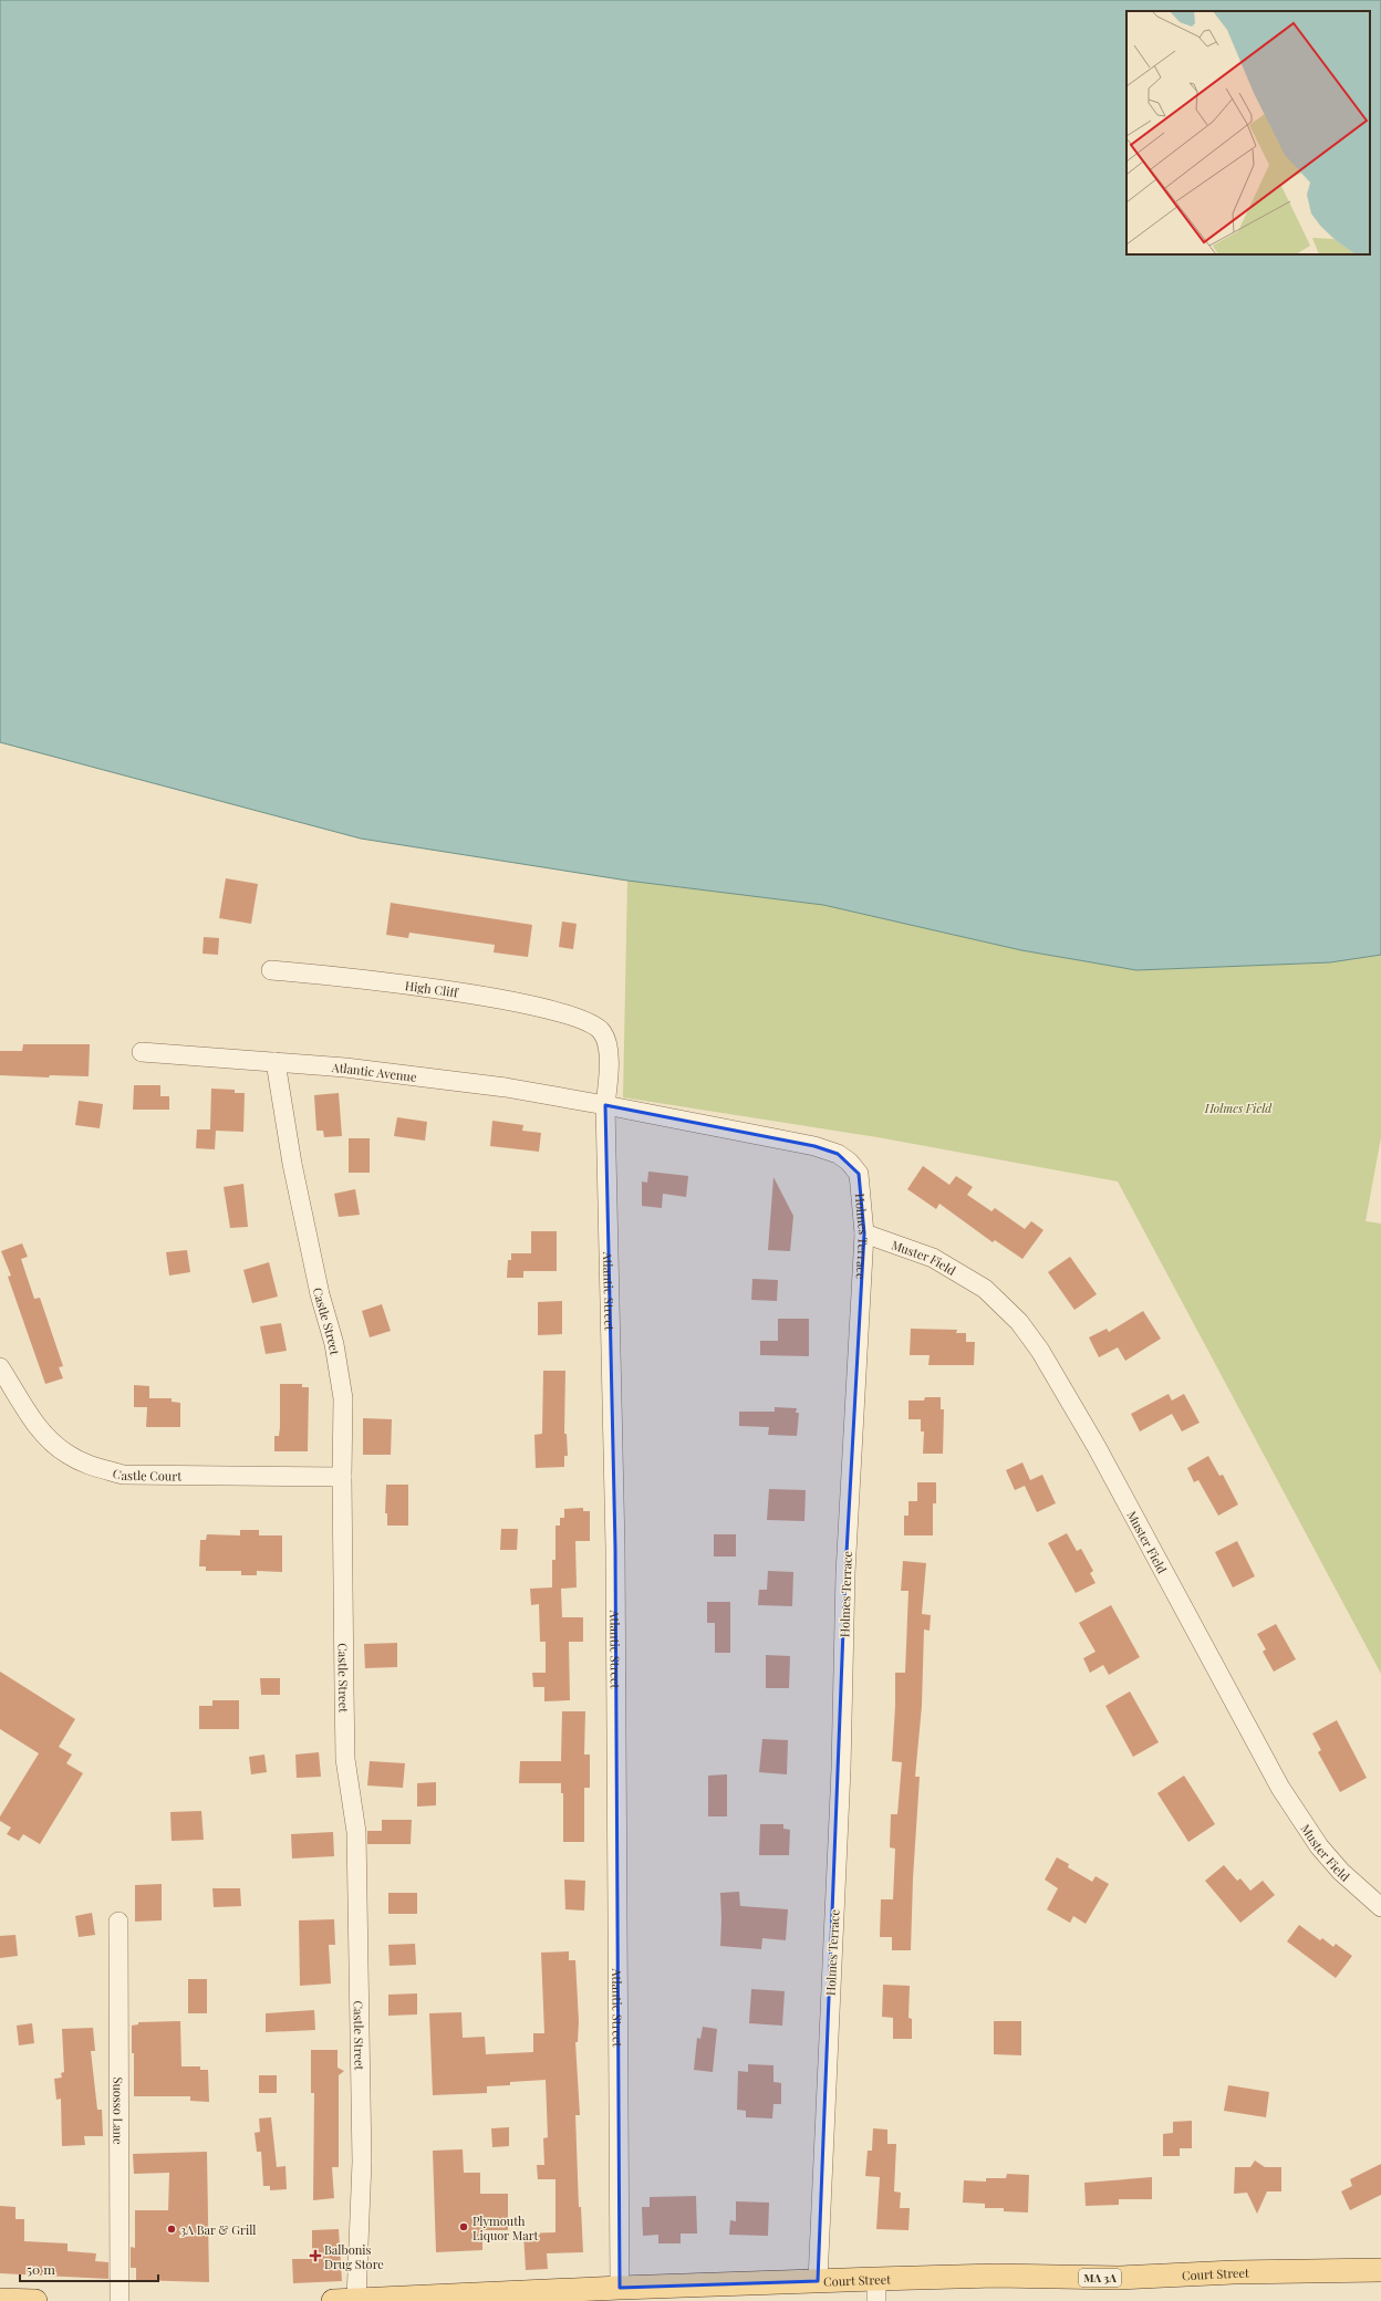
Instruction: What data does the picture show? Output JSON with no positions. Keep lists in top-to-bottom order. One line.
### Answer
{"streets":{"main road":["Court Street","MA 3A"],"street":["High Cliff","Atlantic Avenue","Holmes Terrace","Muster Field","Atlantic Street","Castle Street","Castle Court","Suosso Lane"]},"crossings":[["High Cliff","Atlantic Street"],["Atlantic Avenue","Holmes Terrace"],["Atlantic Avenue","Atlantic Street"],["Atlantic Avenue","Castle Street"],["Holmes Terrace","Muster Field"],["Holmes Terrace","Atlantic Street"],["Holmes Terrace","Court Street"],["Atlantic Street","Court Street"],["Castle Street","Castle Court"],["Castle Street","Court Street"]],"parks":["Holmes Field"],"places":{"other":["Plymouth Liquor Mart","3A Bar & Grill"],"health":["Balbonis Drug Store"]},"scale_bar":"50 m"}
